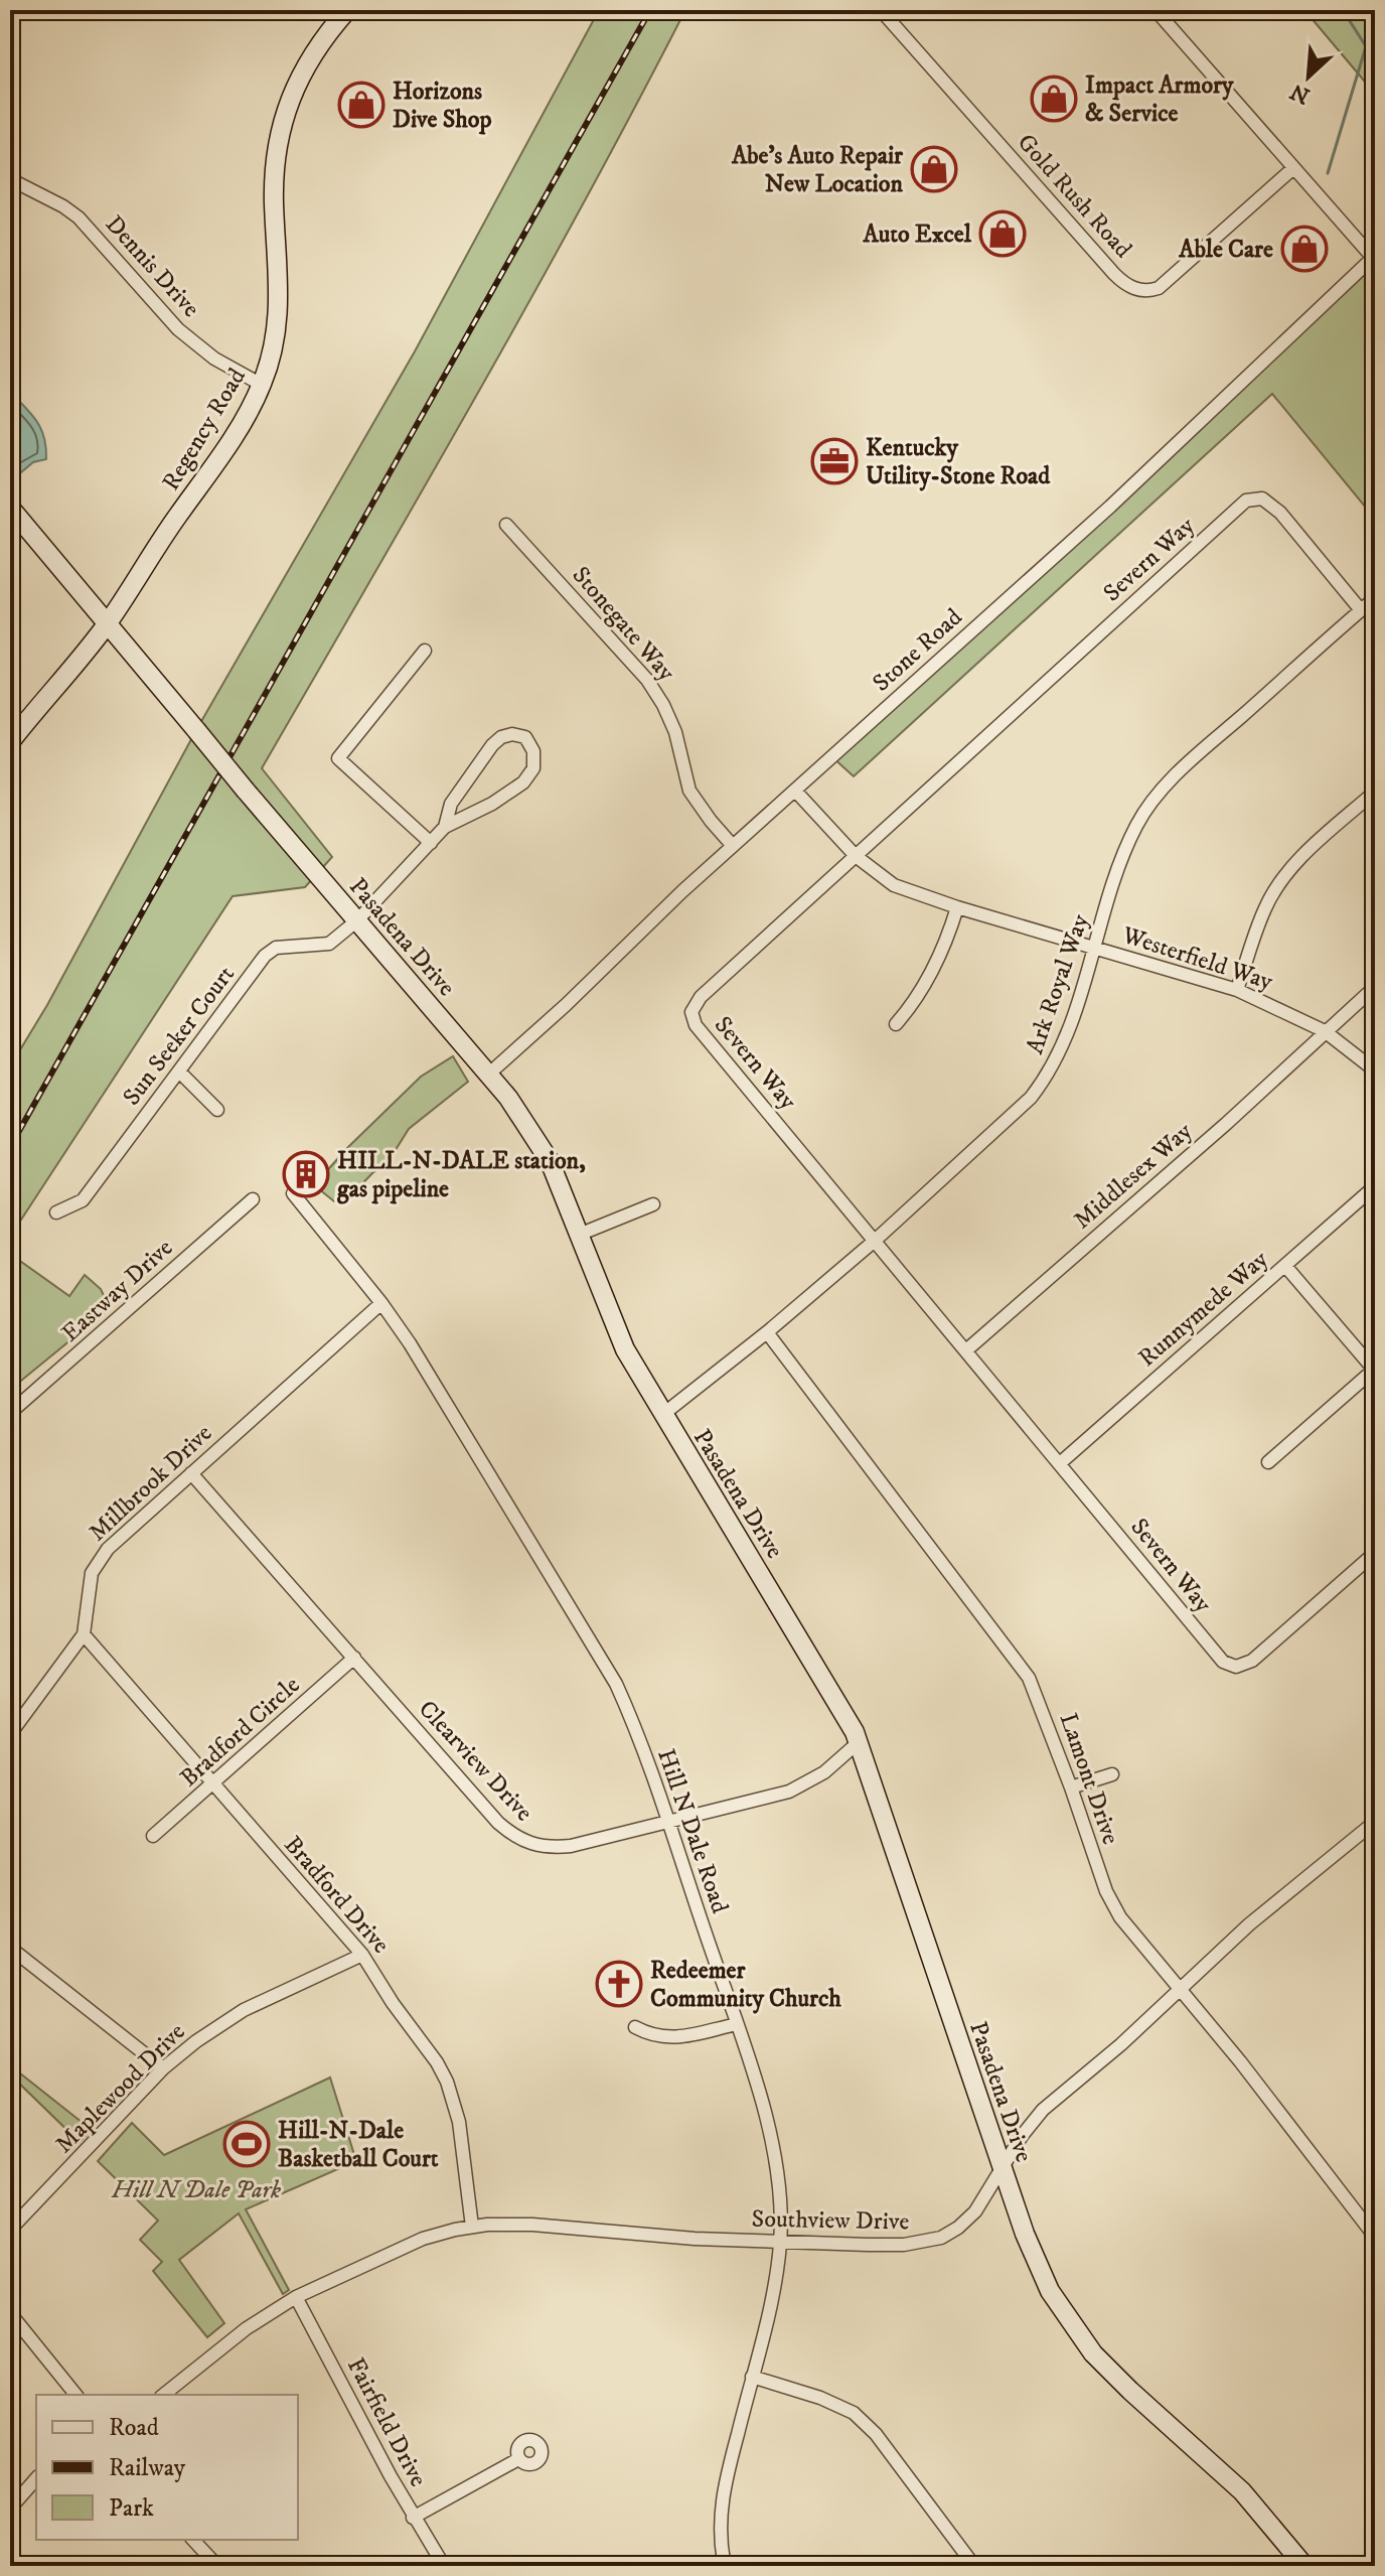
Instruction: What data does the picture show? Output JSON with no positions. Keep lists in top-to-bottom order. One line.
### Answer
{"streets":{"street":["Gold Rush Road","Dennis Drive","Regency Road","Severn Way","Stonegate Way","Stone Road","Pasadena Drive","Westerfield Way","Ark Royal Way","Sun Seeker Court","Middlesex Way","Eastway Drive","Runnymede Way","Millbrook Drive","Bradford Circle","Clearview Drive","Lamont Drive","Hill N Dale Road","Bradford Drive","Maplewood Drive","Southview Drive","Fairfield Drive"]},"crossings":[["Dennis Drive","Regency Road"],["Regency Road","Pasadena Drive"],["Severn Way","Westerfield Way"],["Severn Way","Ark Royal Way"],["Severn Way","Middlesex Way"],["Severn Way","Runnymede Way"],["Stonegate Way","Stone Road"],["Stone Road","Pasadena Drive"],["Stone Road","Westerfield Way"],["Pasadena Drive","Ark Royal Way"],["Pasadena Drive","Sun Seeker Court"],["Pasadena Drive","Clearview Drive"],["Pasadena Drive","Southview Drive"],["Westerfield Way","Ark Royal Way"],["Westerfield Way","Middlesex Way"],["Ark Royal Way","Lamont Drive"],["Millbrook Drive","Clearview Drive"],["Millbrook Drive","Hill N Dale Road"],["Millbrook Drive","Bradford Drive"],["Bradford Circle","Clearview Drive"],["Bradford Circle","Bradford Drive"],["Clearview Drive","Hill N Dale Road"],["Lamont Drive","Southview Drive"],["Hill N Dale Road","Southview Drive"],["Bradford Drive","Maplewood Drive"],["Bradford Drive","Southview Drive"],["Southview Drive","Fairfield Drive"]],"parks":["Hill N Dale Park"],"places":{"shop":["Impact Armory & Service","Horizons Dive Shop","Abe's Auto Repair New Location","Auto Excel","Able Care"],"office":["Kentucky Utility-Stone Road"],"building":["HILL-N-DALE station, gas pipeline"],"church":["Redeemer Community Church"],"sports":["Hill-N-Dale Basketball Court"]},"legend":["Road","Railway","Park"],"north":"bottom left"}
